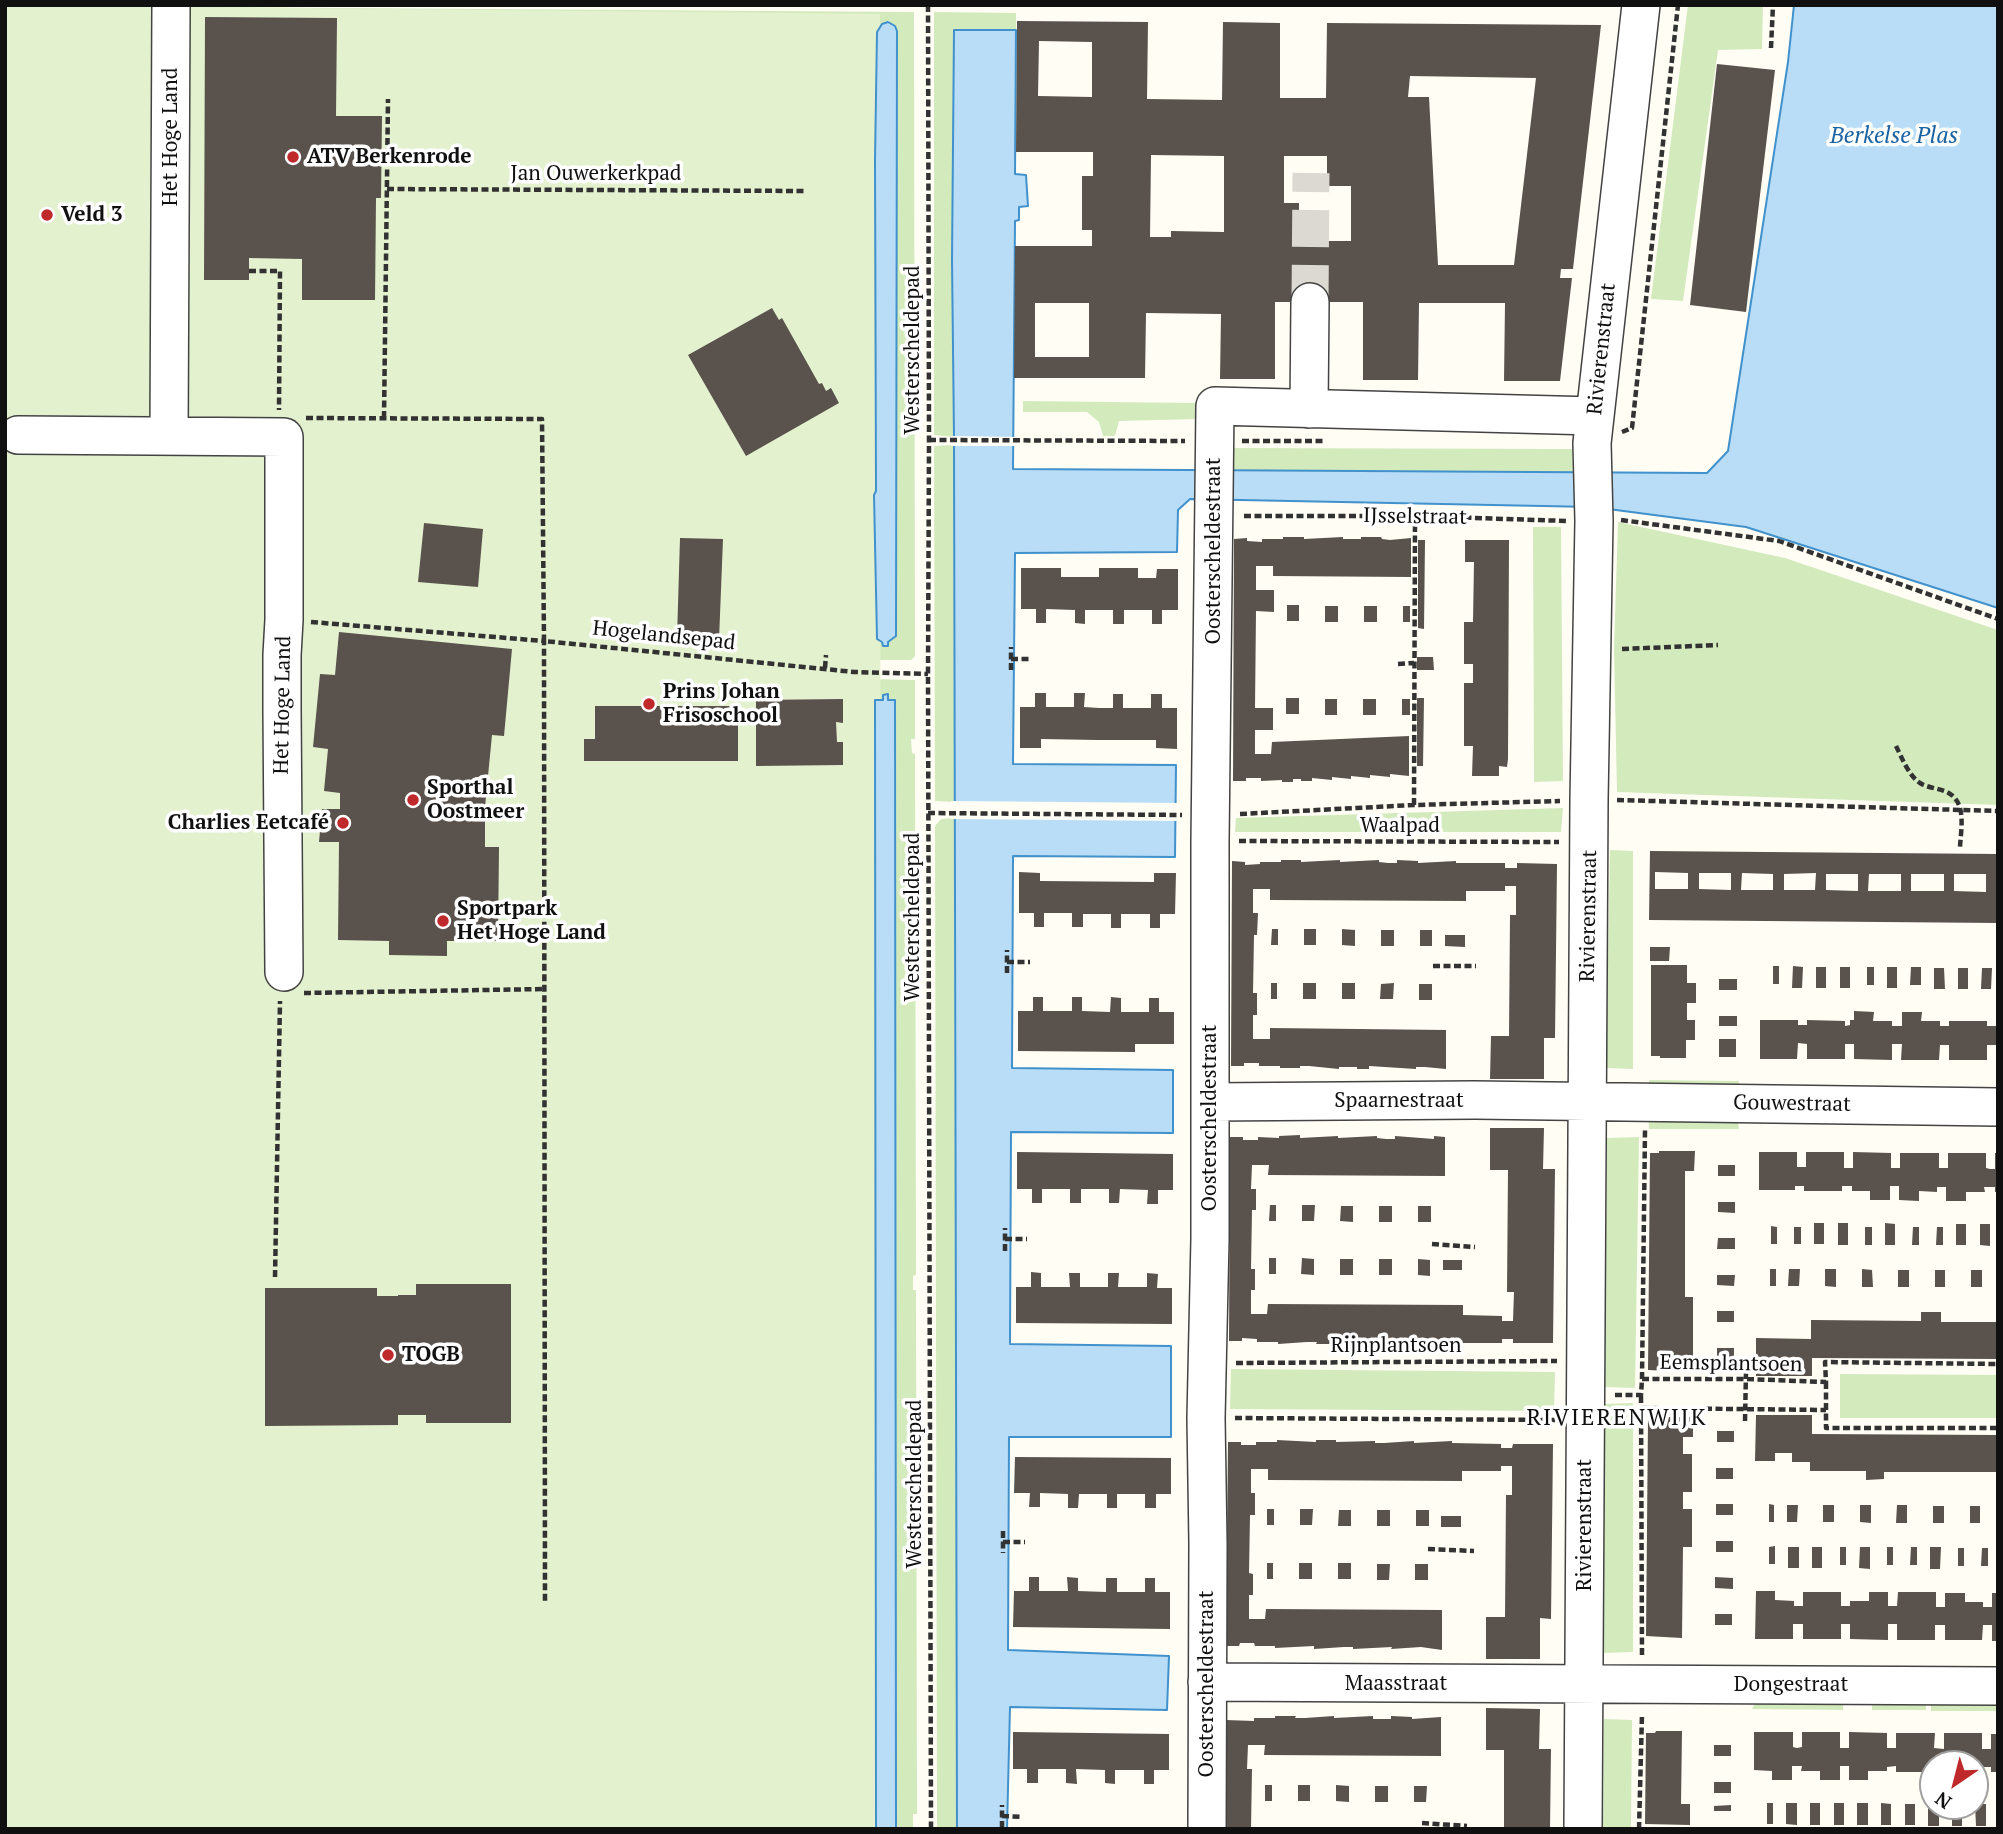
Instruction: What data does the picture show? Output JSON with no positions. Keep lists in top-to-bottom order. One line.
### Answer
{"streets":{"street":["Het Hoge Land","Rivierenstraat","Oosterscheldestraat","Spaarnestraat","Gouwestraat","Maasstraat","Dongestraat"],"path":["Jan Ouwerkerkpad","Westerscheldepad","IJsselstraat","Hogelandsepad","Waalpad","Rijnplantsoen","Eemsplantsoen"]},"crossings":[["Het Hoge Land","Hogelandsepad"],["Rivierenstraat","IJsselstraat"],["Rivierenstraat","Waalpad"],["Rivierenstraat","Spaarnestraat"],["Rivierenstraat","Gouwestraat"],["Rivierenstraat","Rijnplantsoen"],["Rivierenstraat","Eemsplantsoen"],["Rivierenstraat","Maasstraat"],["Rivierenstraat","Dongestraat"],["Westerscheldepad","Hogelandsepad"],["IJsselstraat","Oosterscheldestraat"],["Oosterscheldestraat","Waalpad"],["Oosterscheldestraat","Spaarnestraat"],["Oosterscheldestraat","Rijnplantsoen"],["Oosterscheldestraat","Maasstraat"],["Spaarnestraat","Gouwestraat"],["Rijnplantsoen","Eemsplantsoen"],["Maasstraat","Dongestraat"]],"districts":["RIVIERENWIJK"],"water":["Berkelse Plas"],"places":["ATV Berkenrode","Veld 3","Prins Johan Frisoschool","Sporthal Oostmeer","Charlies Eetcafé","Sportpark Het Hoge Land","TOGB"],"north":"bottom left"}
